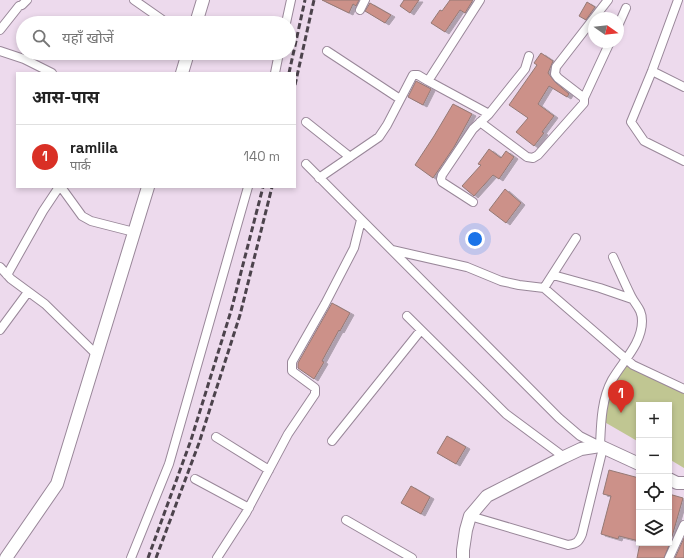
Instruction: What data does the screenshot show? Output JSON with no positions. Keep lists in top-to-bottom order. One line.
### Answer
{"north":"right","page":{"search":"यहाँ खोजें","heading":"आस-पास","list":[{"mark":"1","name":"ramlila","note":"पार्क","value":"140 m"}],"pins":"1","map_buttons":["+","−"]}}
